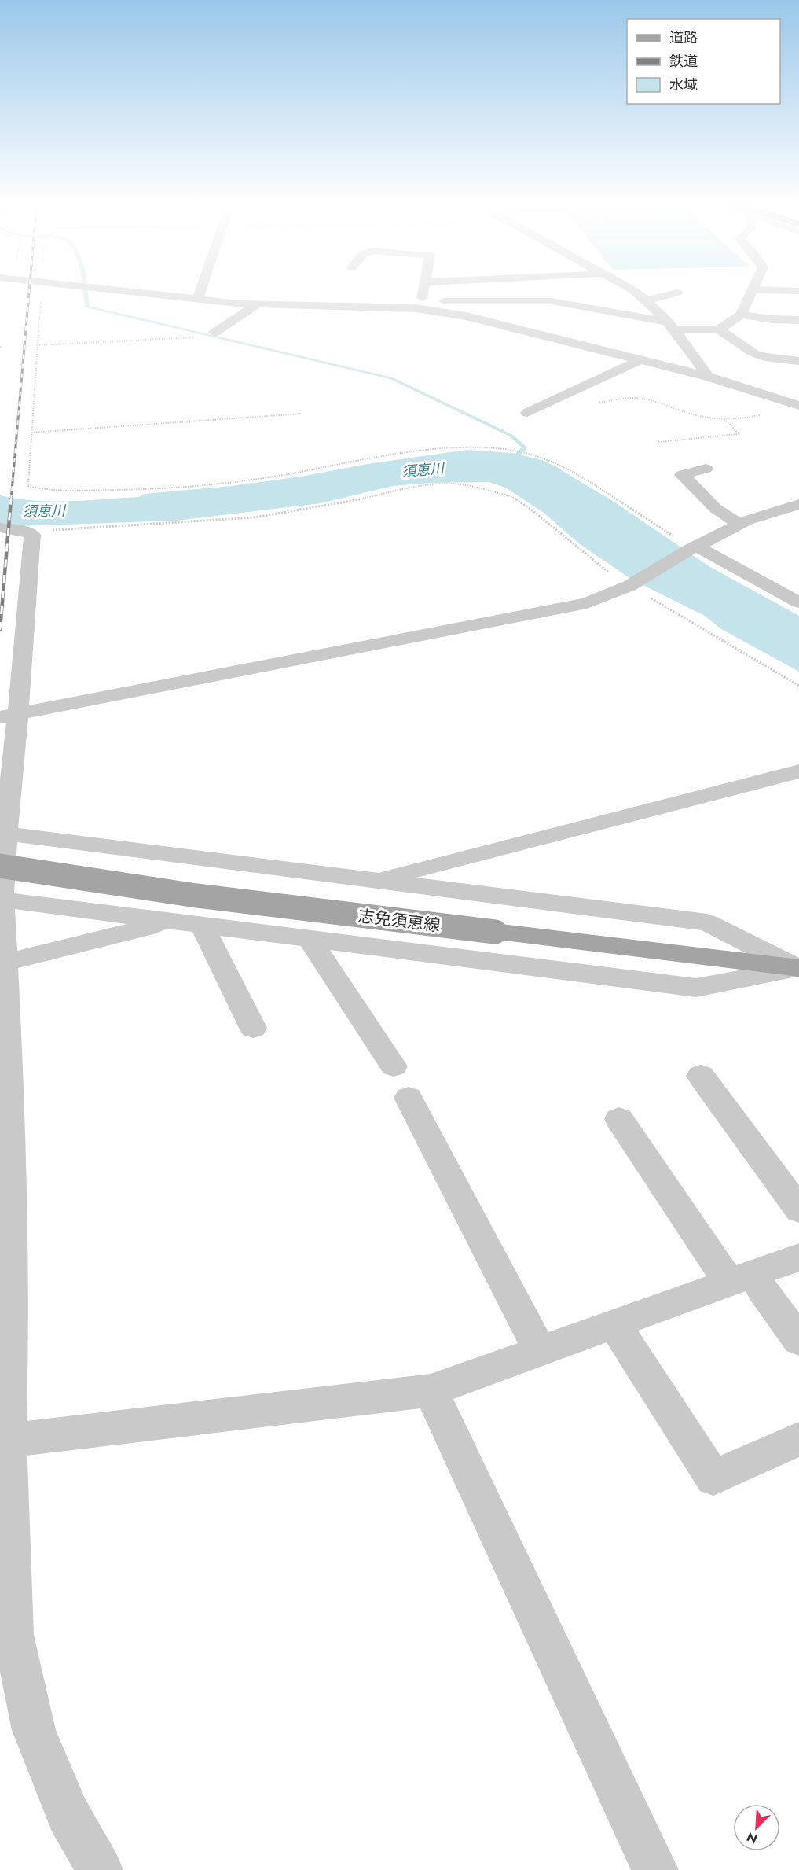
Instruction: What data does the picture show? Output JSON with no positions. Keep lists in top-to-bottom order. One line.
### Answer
{"streets":{"main road":["志免須恵線"]},"water":["須恵川"],"legend":["道路","鉄道","水域"],"north":"bottom left"}
